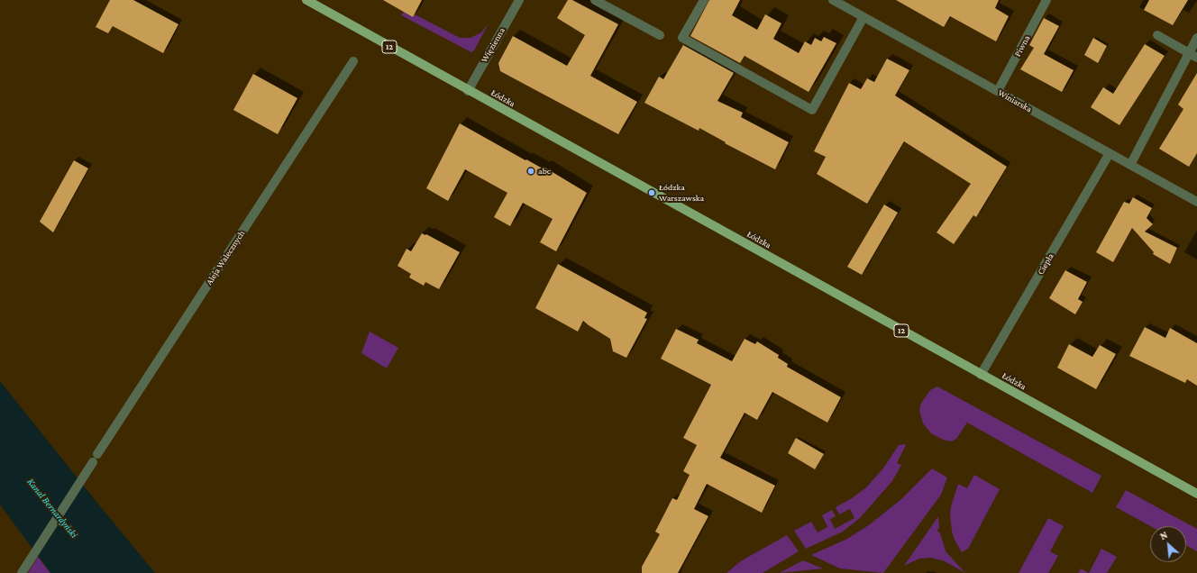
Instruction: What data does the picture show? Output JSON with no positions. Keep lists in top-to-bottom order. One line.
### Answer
{"streets":{"main road":["12","Łódzka"],"street":["Więzienna","Piwna","Winiarska","Aleja Walecznych","Ciepła"]},"crossings":[["Więzienna","Łódzka"],["Piwna","Winiarska"],["Łódzka","Ciepła"],["Winiarska","Ciepła"]],"water":["Kanał Bernardyński"],"places":["abc","Łódzka Warszawska"],"north":"top left"}
